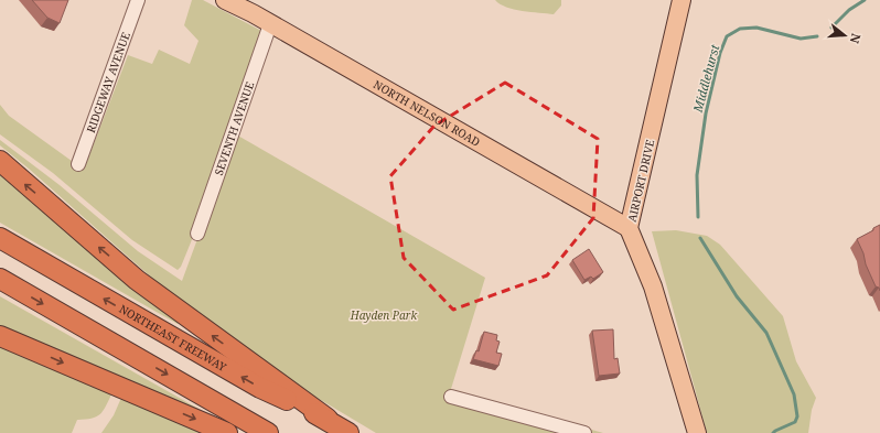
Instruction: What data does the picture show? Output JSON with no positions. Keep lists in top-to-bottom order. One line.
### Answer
{"streets":{"highway":["NORTHEAST FREEWAY"],"main road":["NORTH NELSON ROAD","AIRPORT DRIVE"],"street":["RIDGEWAY AVENUE","SEVENTH AVENUE"]},"crossings":[["NORTH NELSON ROAD","SEVENTH AVENUE"],["NORTH NELSON ROAD","AIRPORT DRIVE"]],"water":["Middlehurst"],"parks":["Hayden Park"],"north":"right"}
